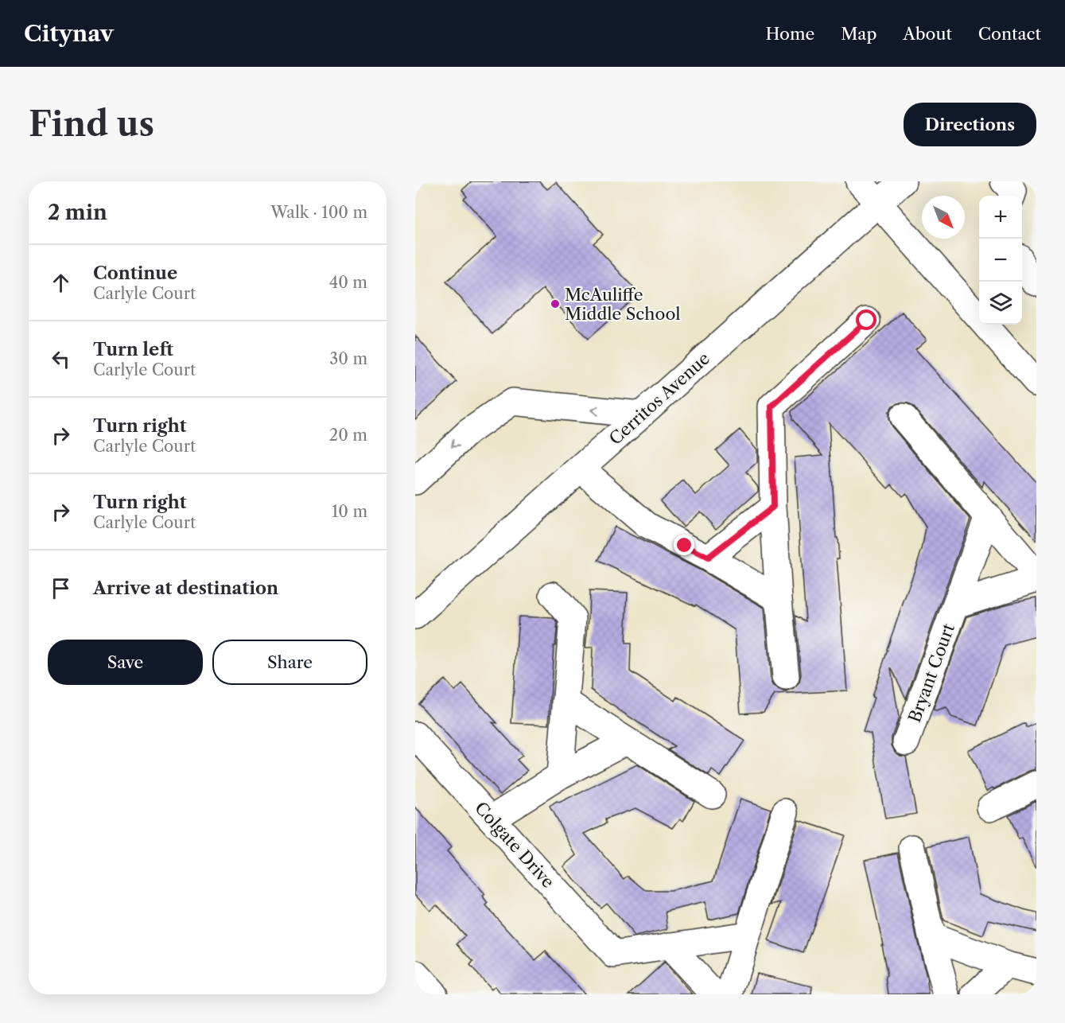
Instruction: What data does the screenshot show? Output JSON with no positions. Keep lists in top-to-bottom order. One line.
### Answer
{"streets":{"main road":["Cerritos Avenue","Bryant Court","Colgate Drive"]},"places":["McAuliffe Middle School"],"north":"bottom right","page":{"header":"Citynav","nav":["Home","Map","About","Contact"],"buttons":["Directions",["Save","Share"]],"title":"Find us","heading":["2 min","Walk · 100 m"],"map_buttons":["+","−"],"list":[["Continue","Carlyle Court","40 m"],["Turn left","Carlyle Court","30 m"],["Turn right","Carlyle Court","20 m"],["Turn right","Carlyle Court","10 m"],"Arrive at destination"]}}
